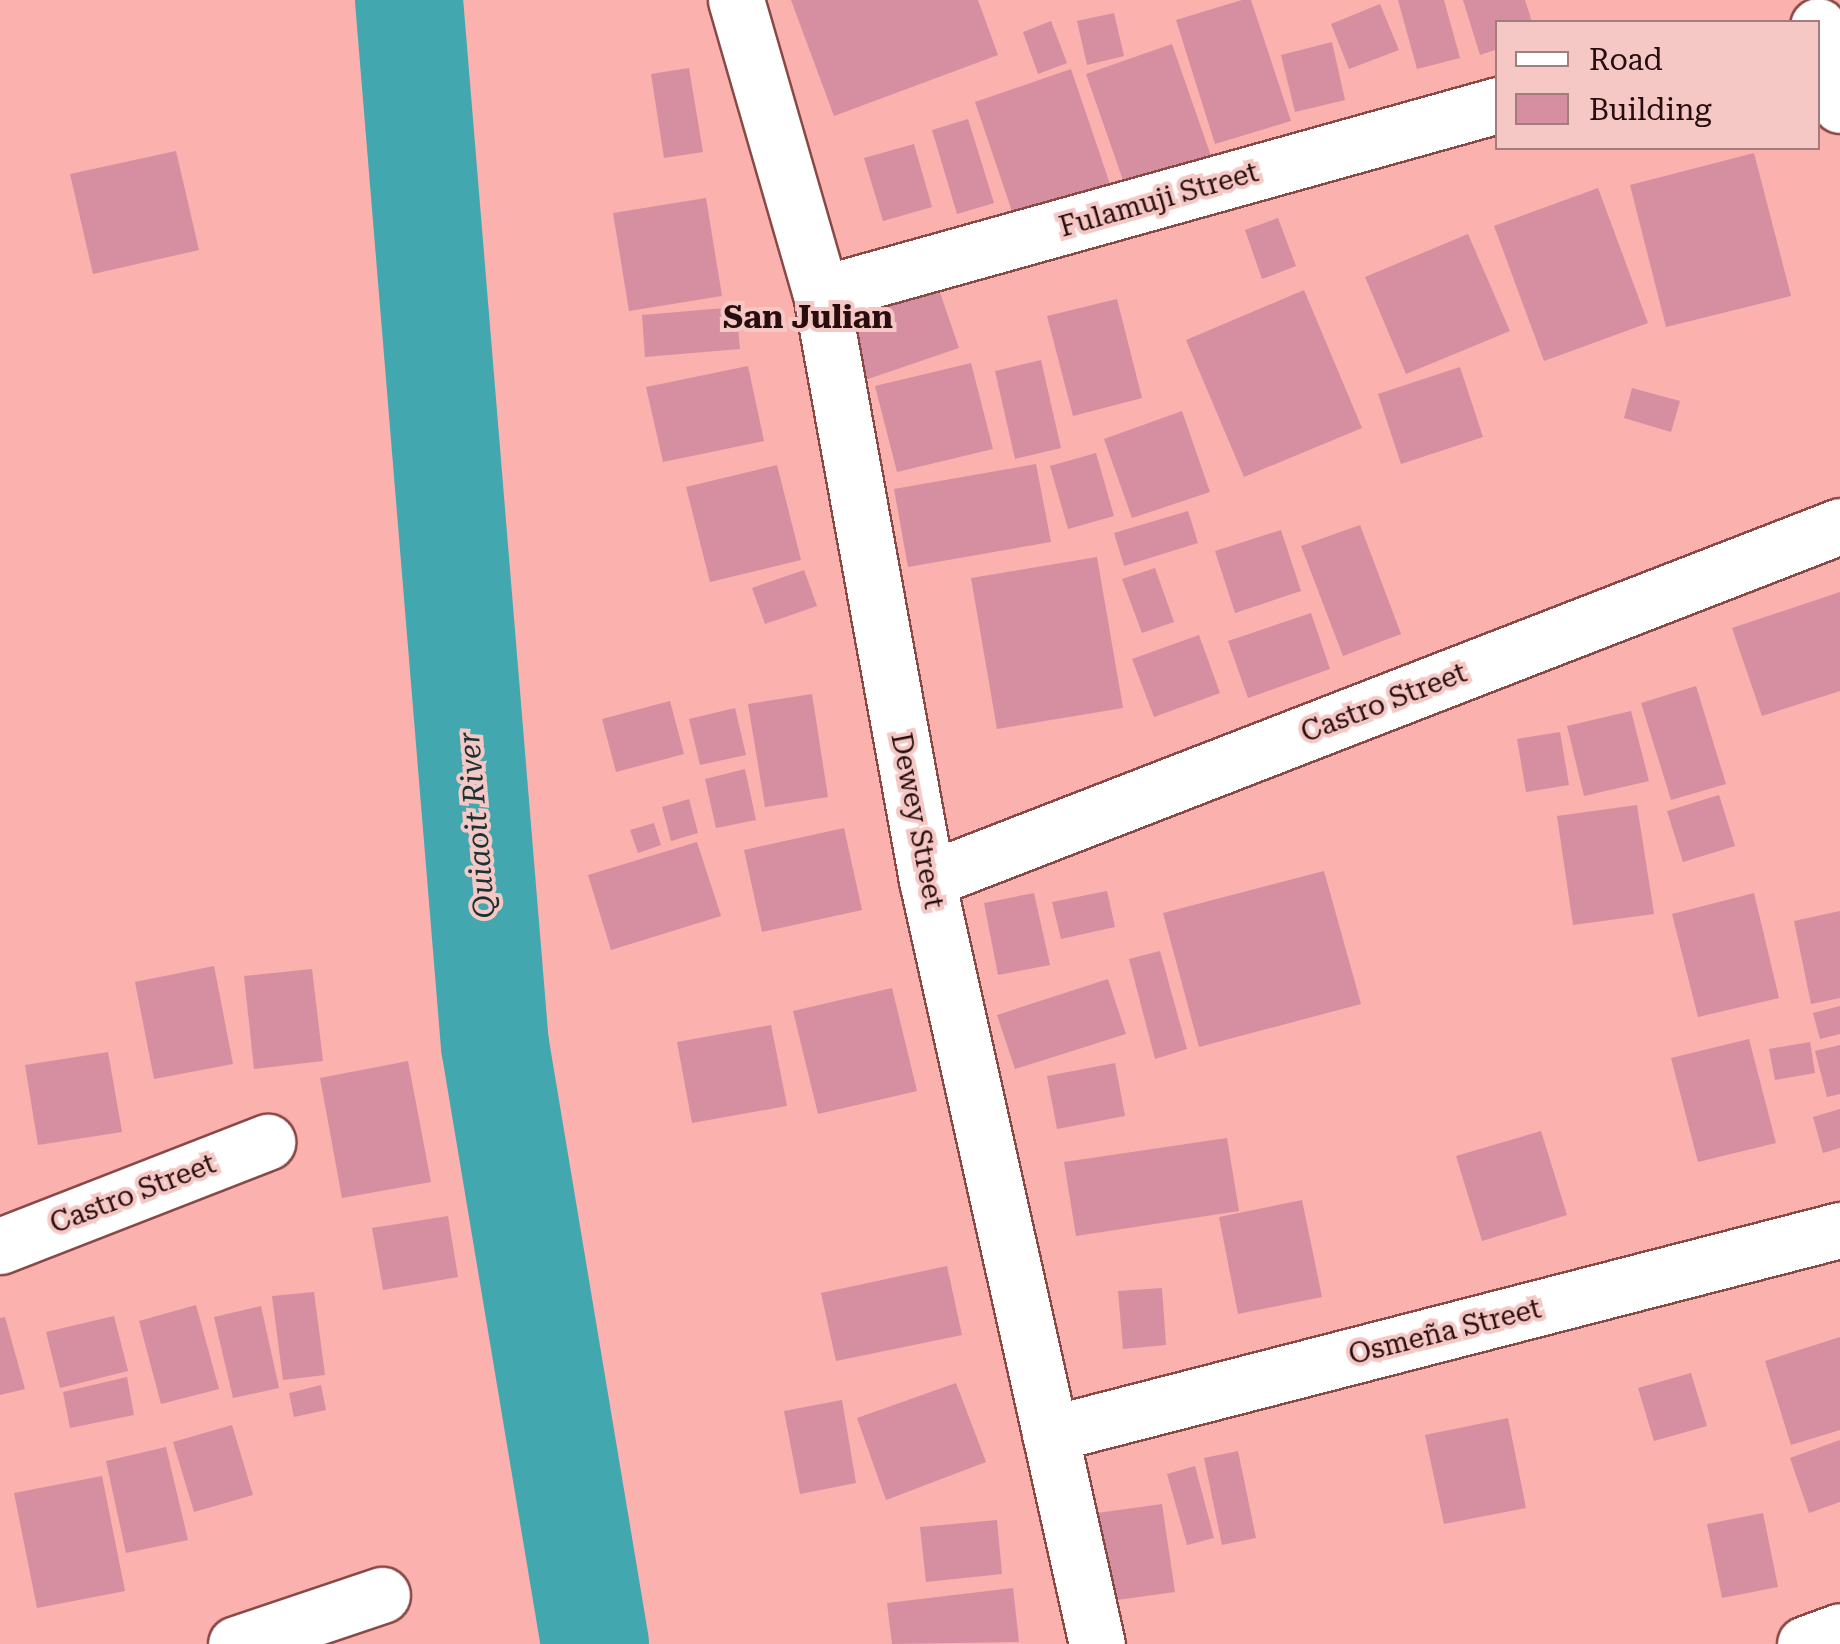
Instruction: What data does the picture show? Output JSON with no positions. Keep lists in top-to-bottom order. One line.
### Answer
{"streets":{"street":["Fulamuji Street","Castro Street","Dewey Street","Osmeña Street"]},"crossings":[["Fulamuji Street","Dewey Street"],["Castro Street","Dewey Street"],["Dewey Street","Osmeña Street"]],"districts":["San Julian"],"water":["Quiaoit River"],"legend":["Road","Building"]}
